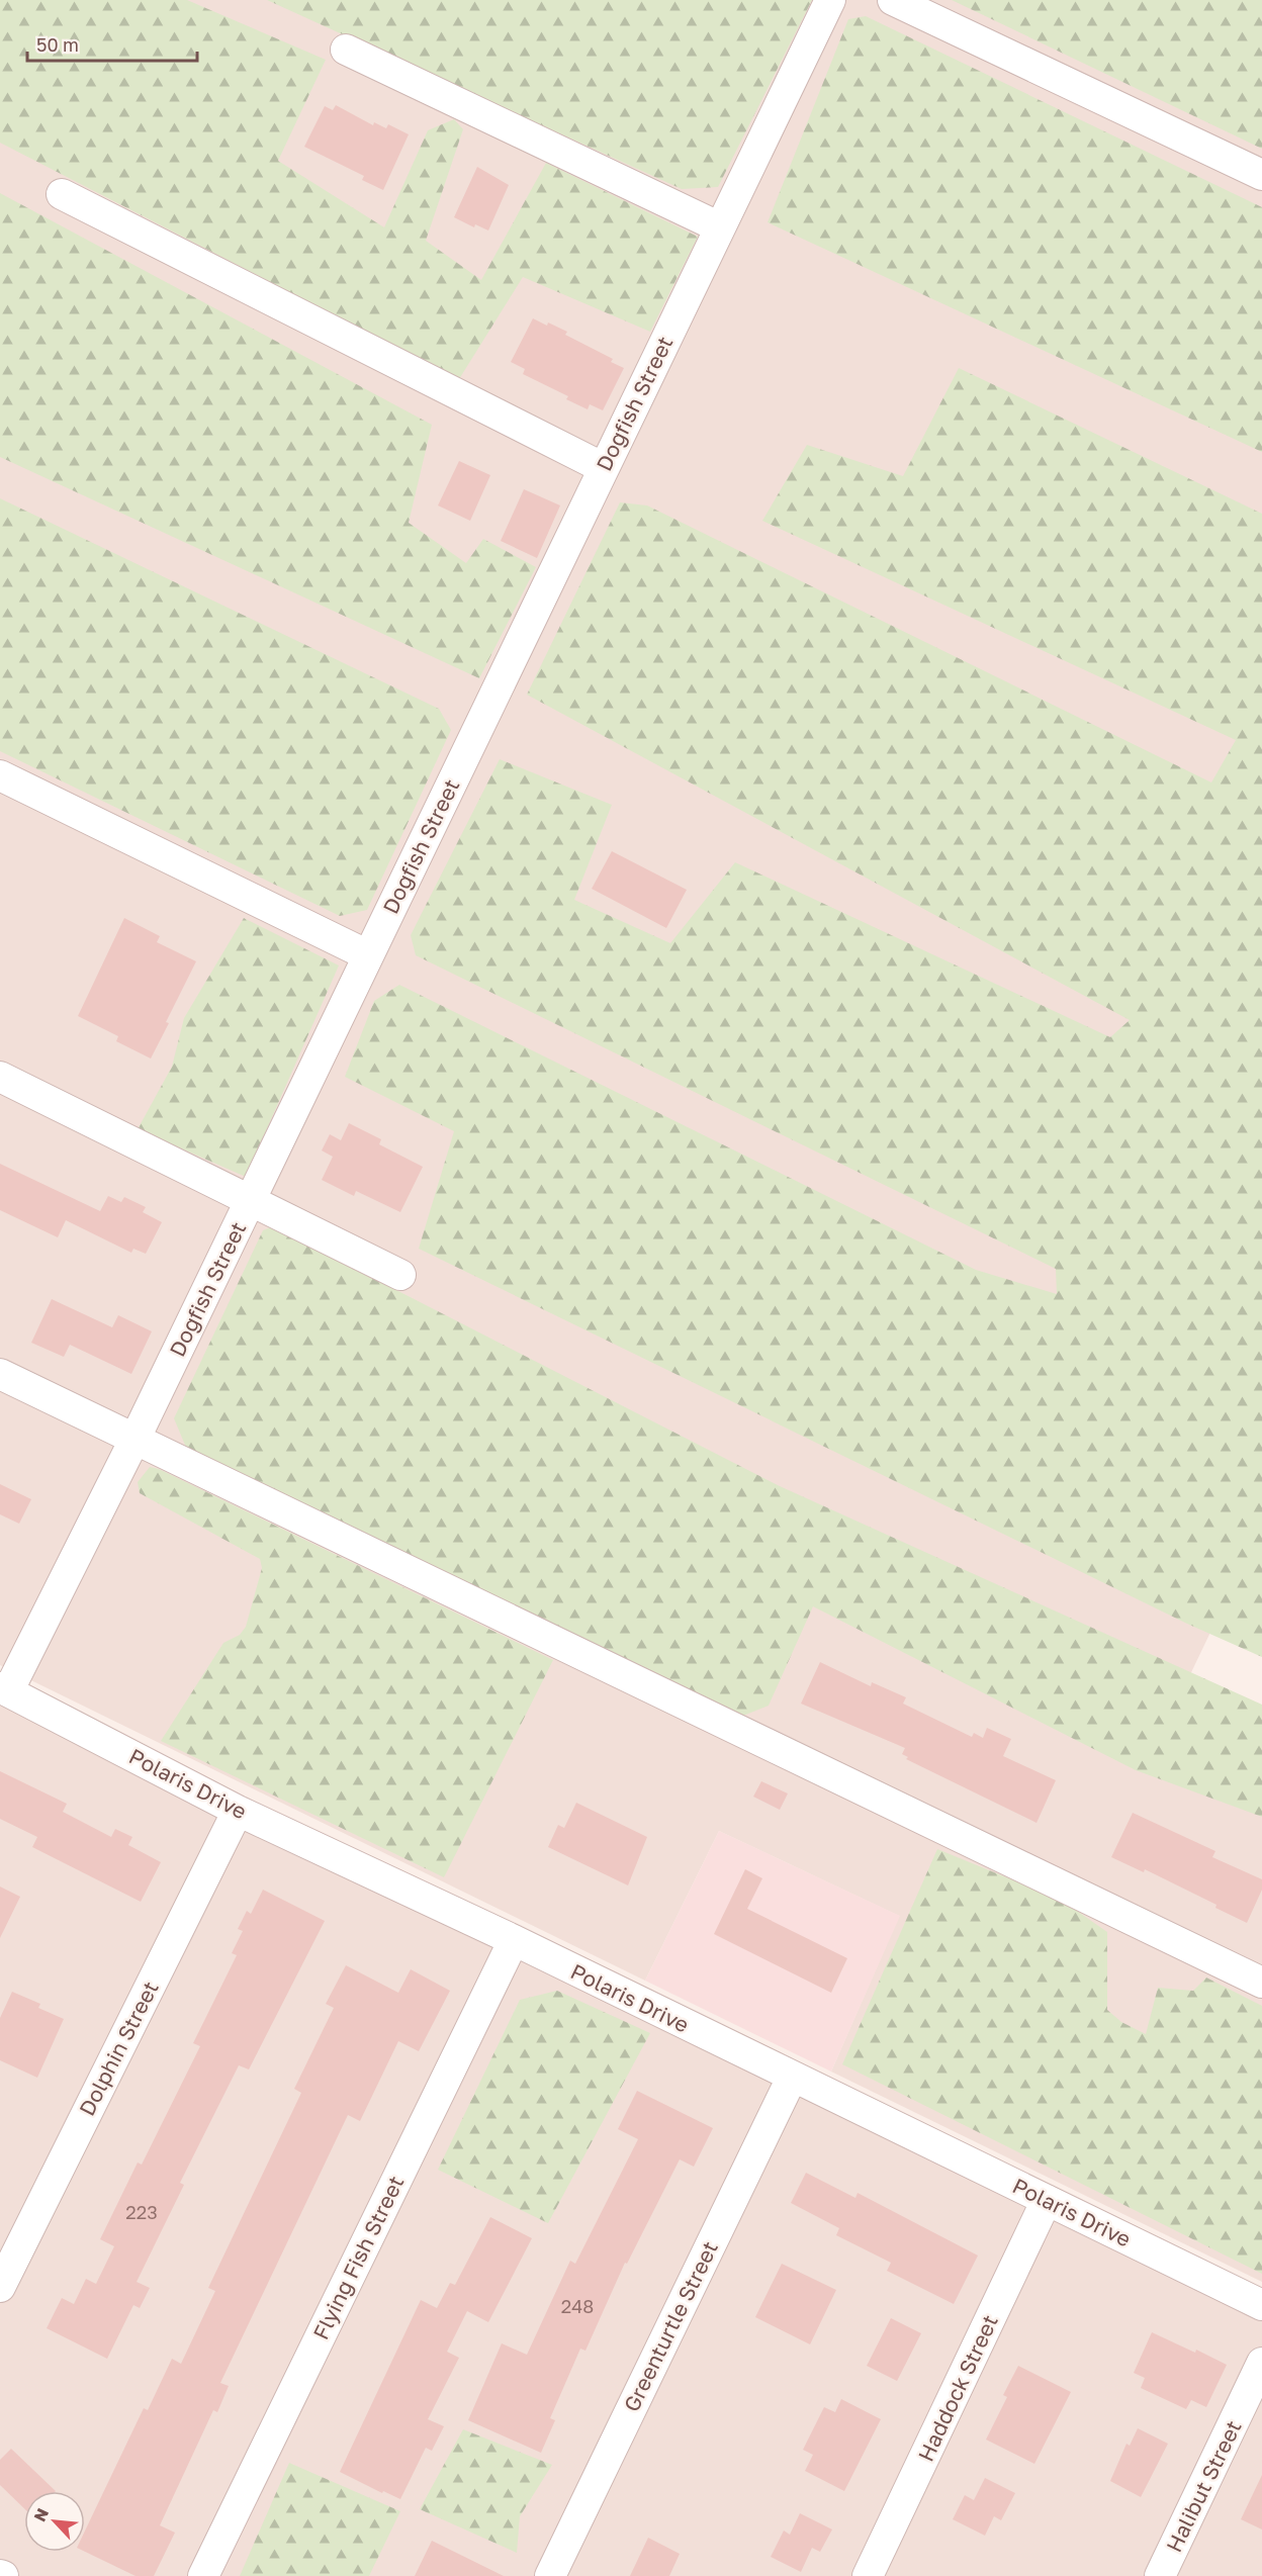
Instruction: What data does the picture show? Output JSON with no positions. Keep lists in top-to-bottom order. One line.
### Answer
{"streets":{"street":["Dogfish Street","Polaris Drive","Dolphin Street","Flying Fish Street","Greenturtle Street","Haddock Street","Halibut Street"]},"crossings":[["Dogfish Street","Polaris Drive"],["Polaris Drive","Dolphin Street"],["Polaris Drive","Flying Fish Street"],["Polaris Drive","Greenturtle Street"],["Polaris Drive","Haddock Street"]],"house_numbers":["223","248"],"scale_bar":"50 m","north":"top left"}
